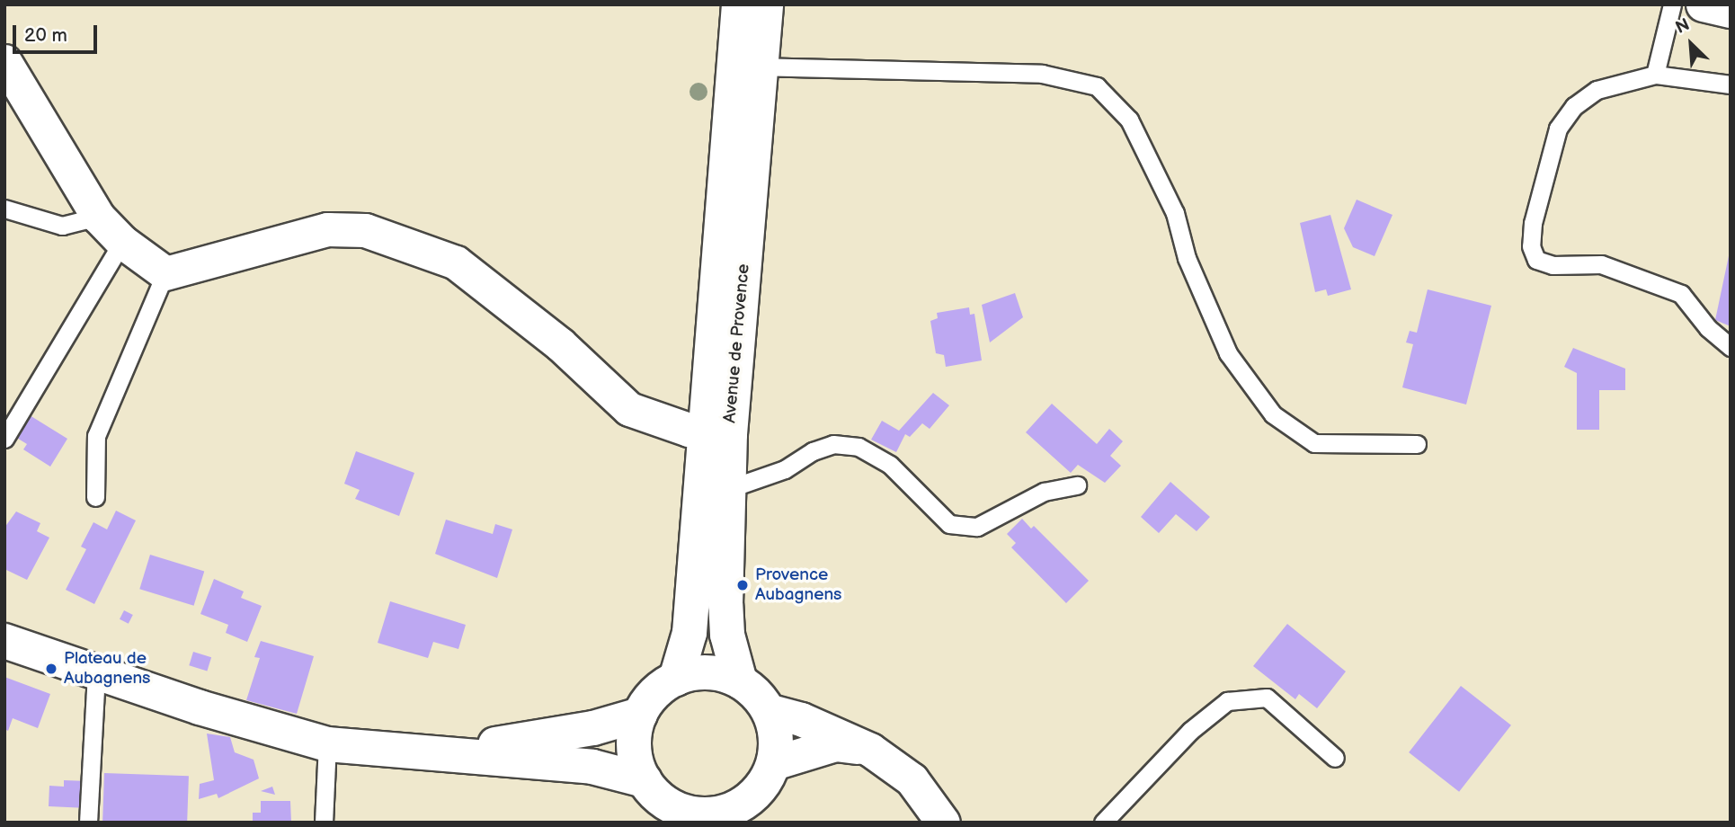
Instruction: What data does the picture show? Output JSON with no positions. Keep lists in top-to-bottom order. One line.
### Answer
{"streets":{"main road":["Avenue de Provence"]},"places":["Provence Aubagnens","Plateau de Aubagnens"],"scale_bar":"20 m","north":"top left"}
